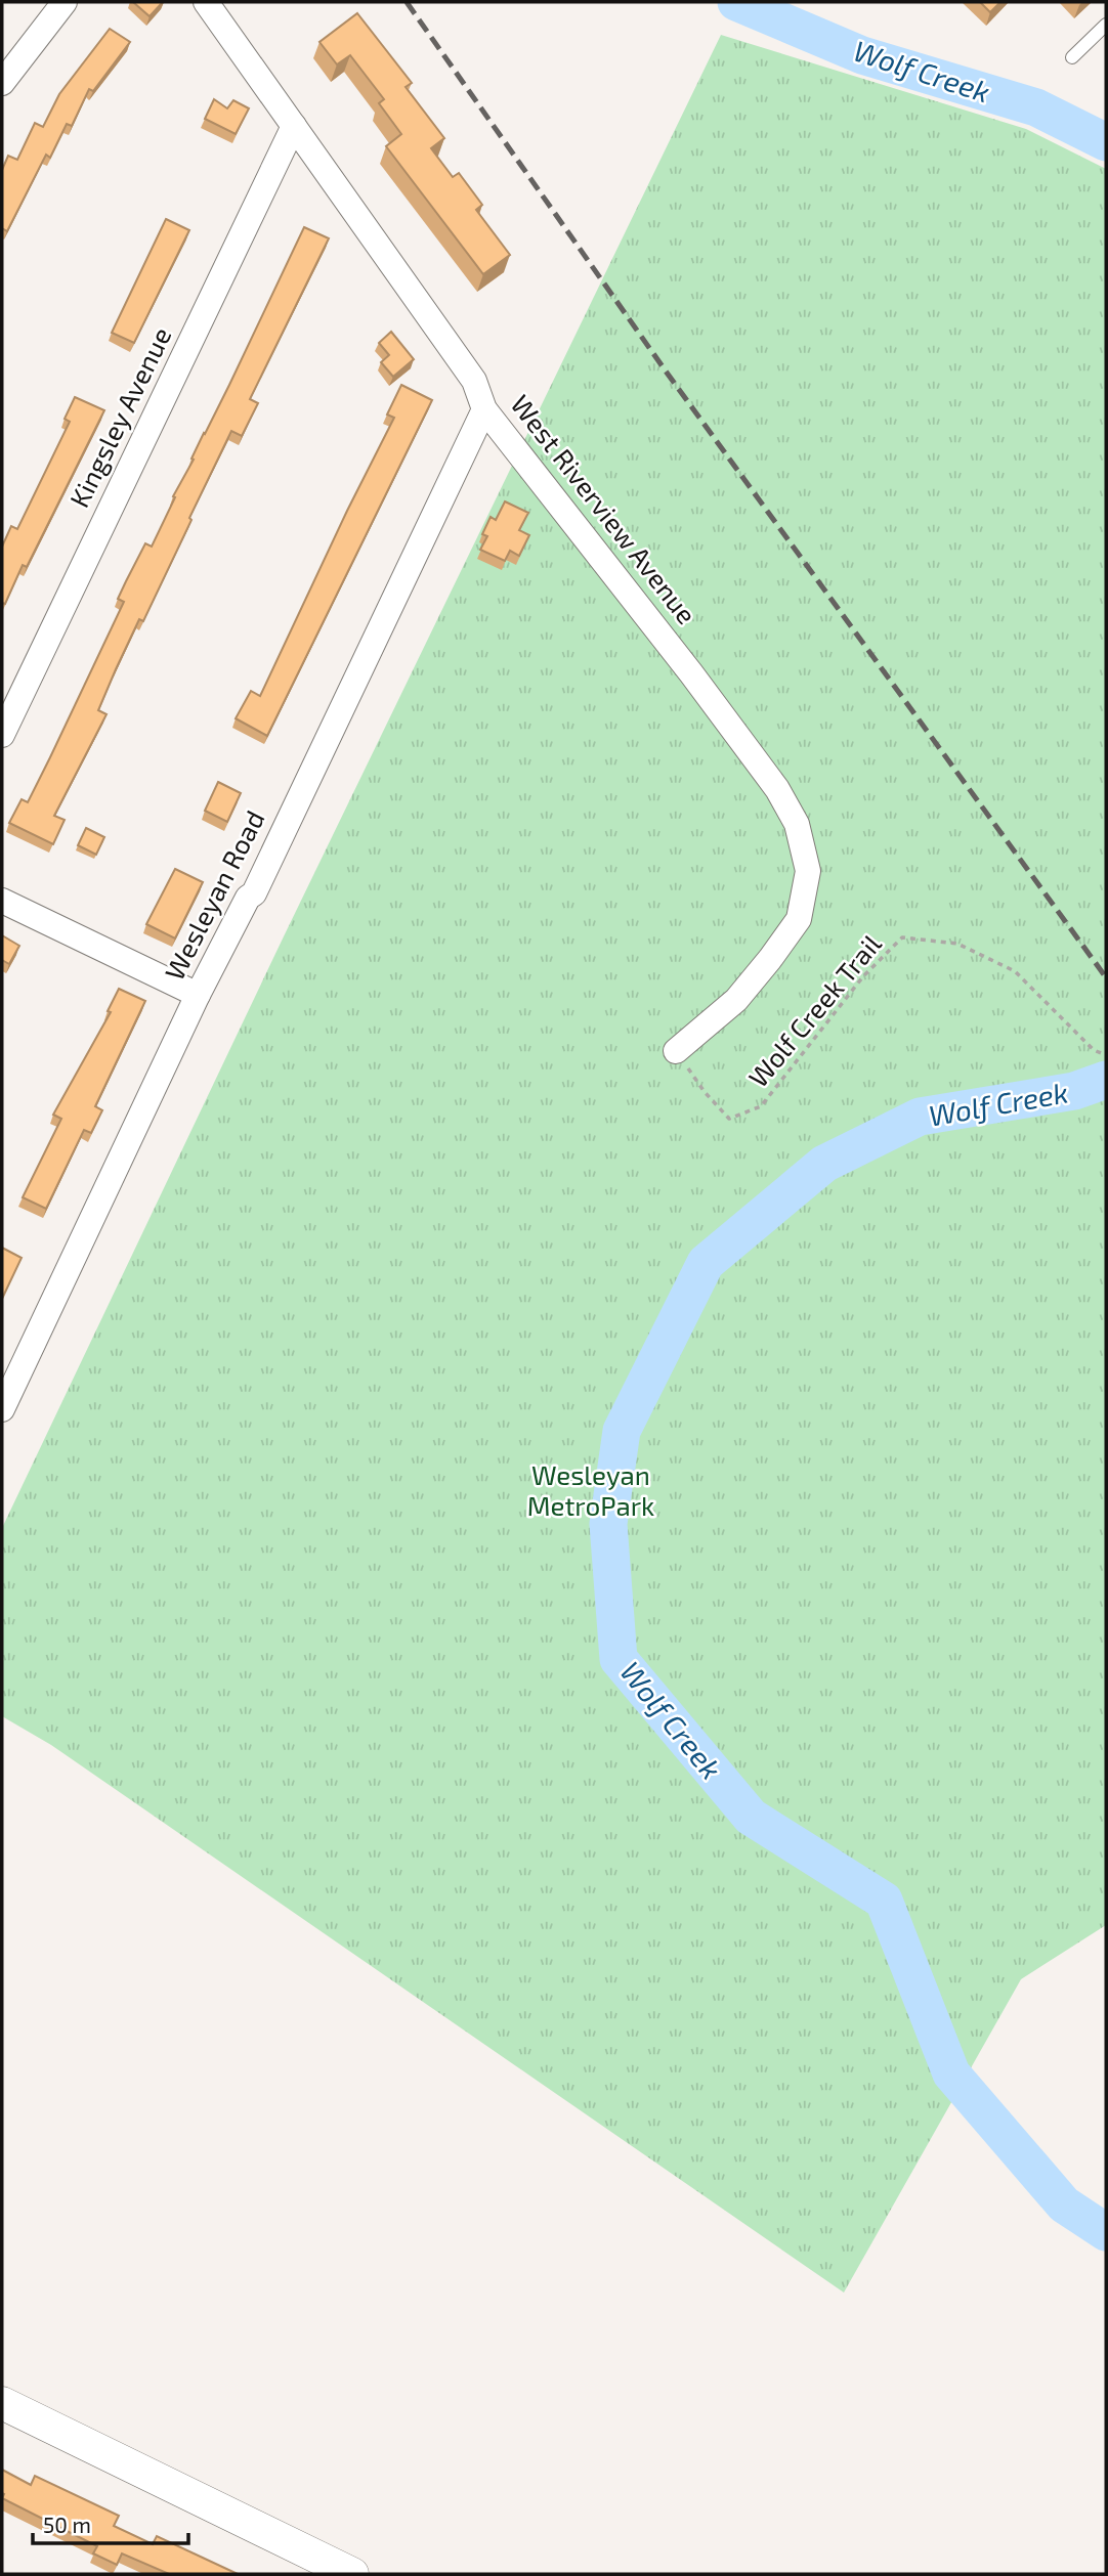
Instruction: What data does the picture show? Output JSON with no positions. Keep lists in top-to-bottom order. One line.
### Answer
{"streets":{"street":["Kingsley Avenue","West Riverview Avenue","Wesleyan Road"],"path":["Wolf Creek Trail"]},"crossings":[["Kingsley Avenue","West Riverview Avenue"],["West Riverview Avenue","Wesleyan Road"],["West Riverview Avenue","Wolf Creek Trail"]],"water":["Wolf Creek"],"parks":["Wesleyan MetroPark"],"scale_bar":"50 m"}
